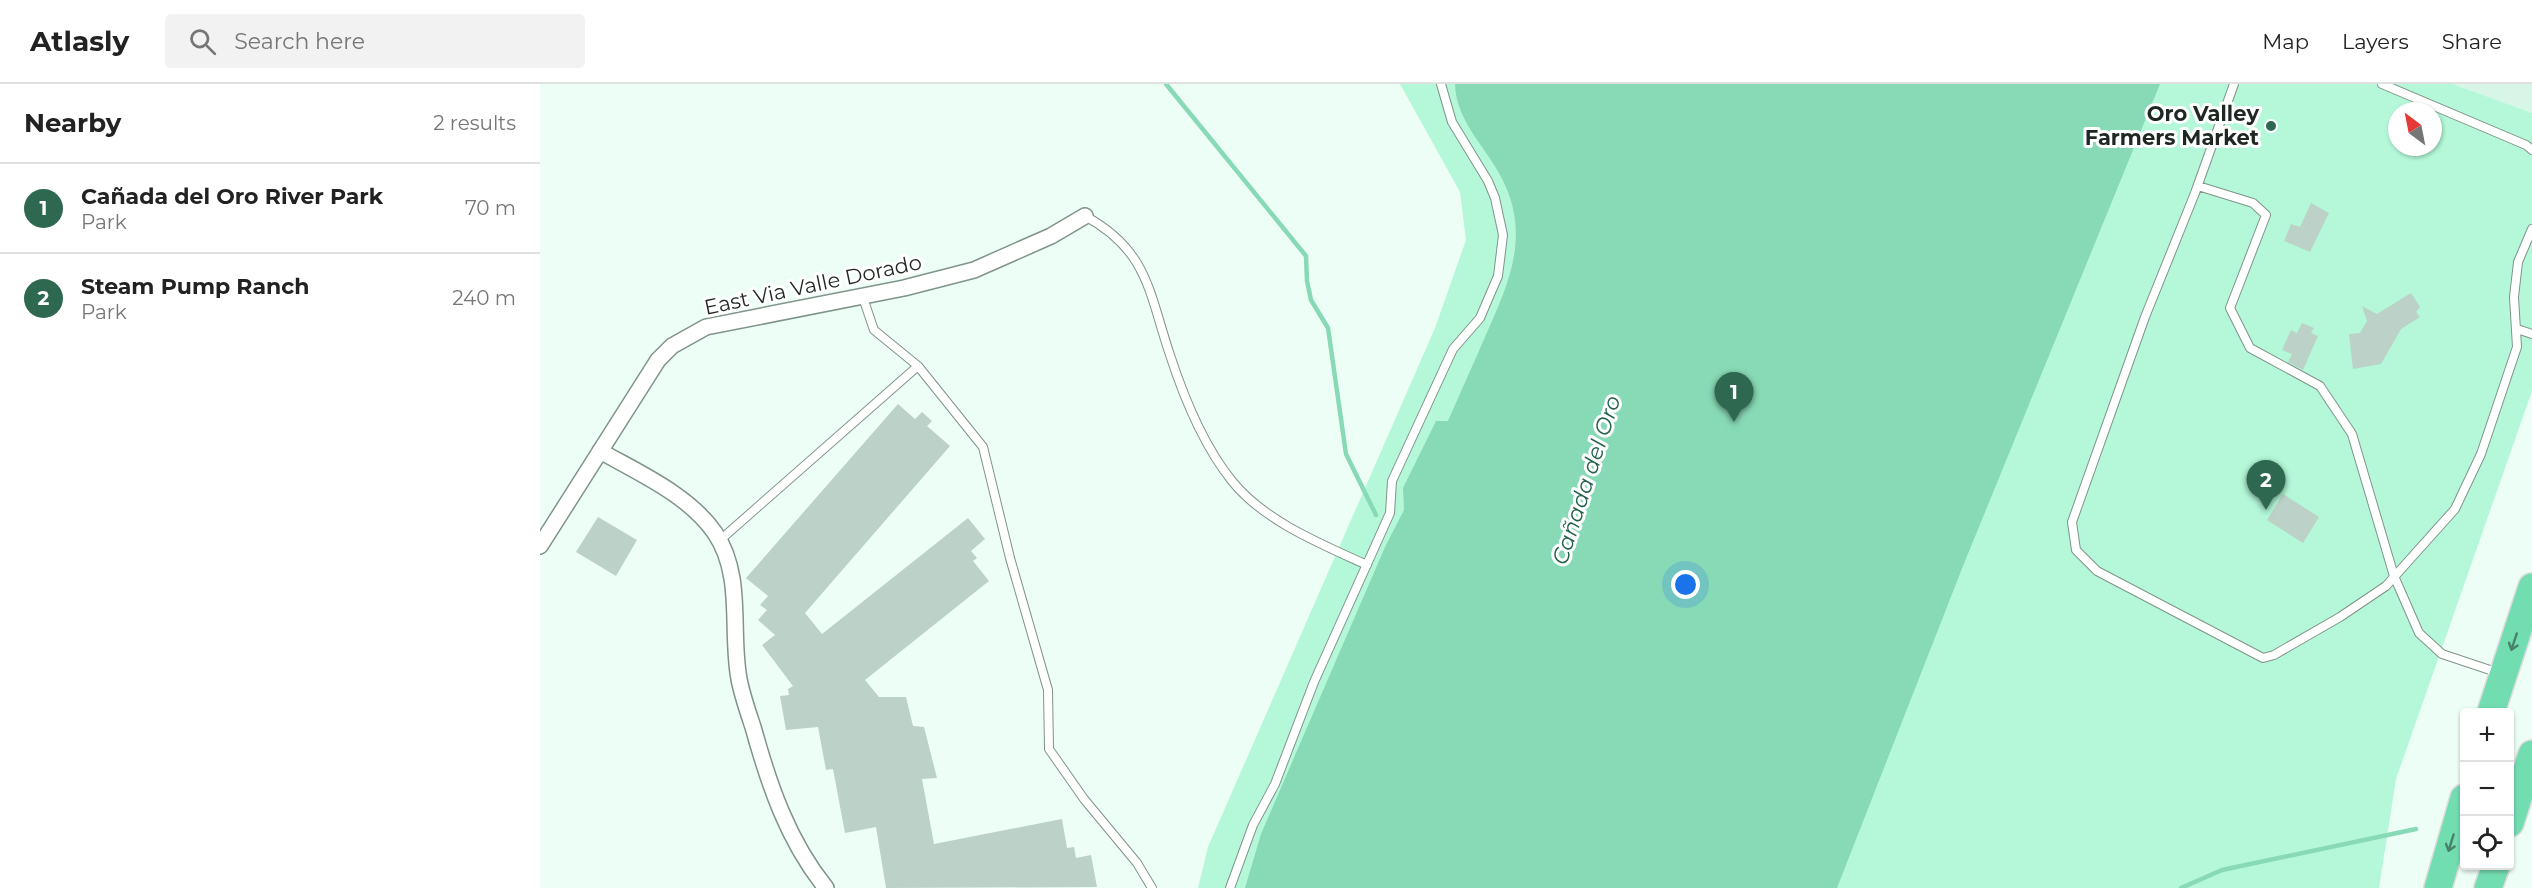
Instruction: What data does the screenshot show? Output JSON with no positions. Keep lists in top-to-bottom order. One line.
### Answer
{"streets":{"street":["East Via Valle Dorado"]},"water":["Cañada del Oro"],"places":["Oro Valley Farmers Market"],"north":"top left","page":{"header":"Atlasly","search":"Search here","nav":["Map","Layers","Share"],"heading":["Nearby","2 results"],"list":[{"mark":"1","name":"Cañada del Oro River Park","note":"Park","value":"70 m"},{"mark":"2","name":"Steam Pump Ranch","note":"Park","value":"240 m"}],"pins":["1","2"],"map_buttons":["+","−"]}}
